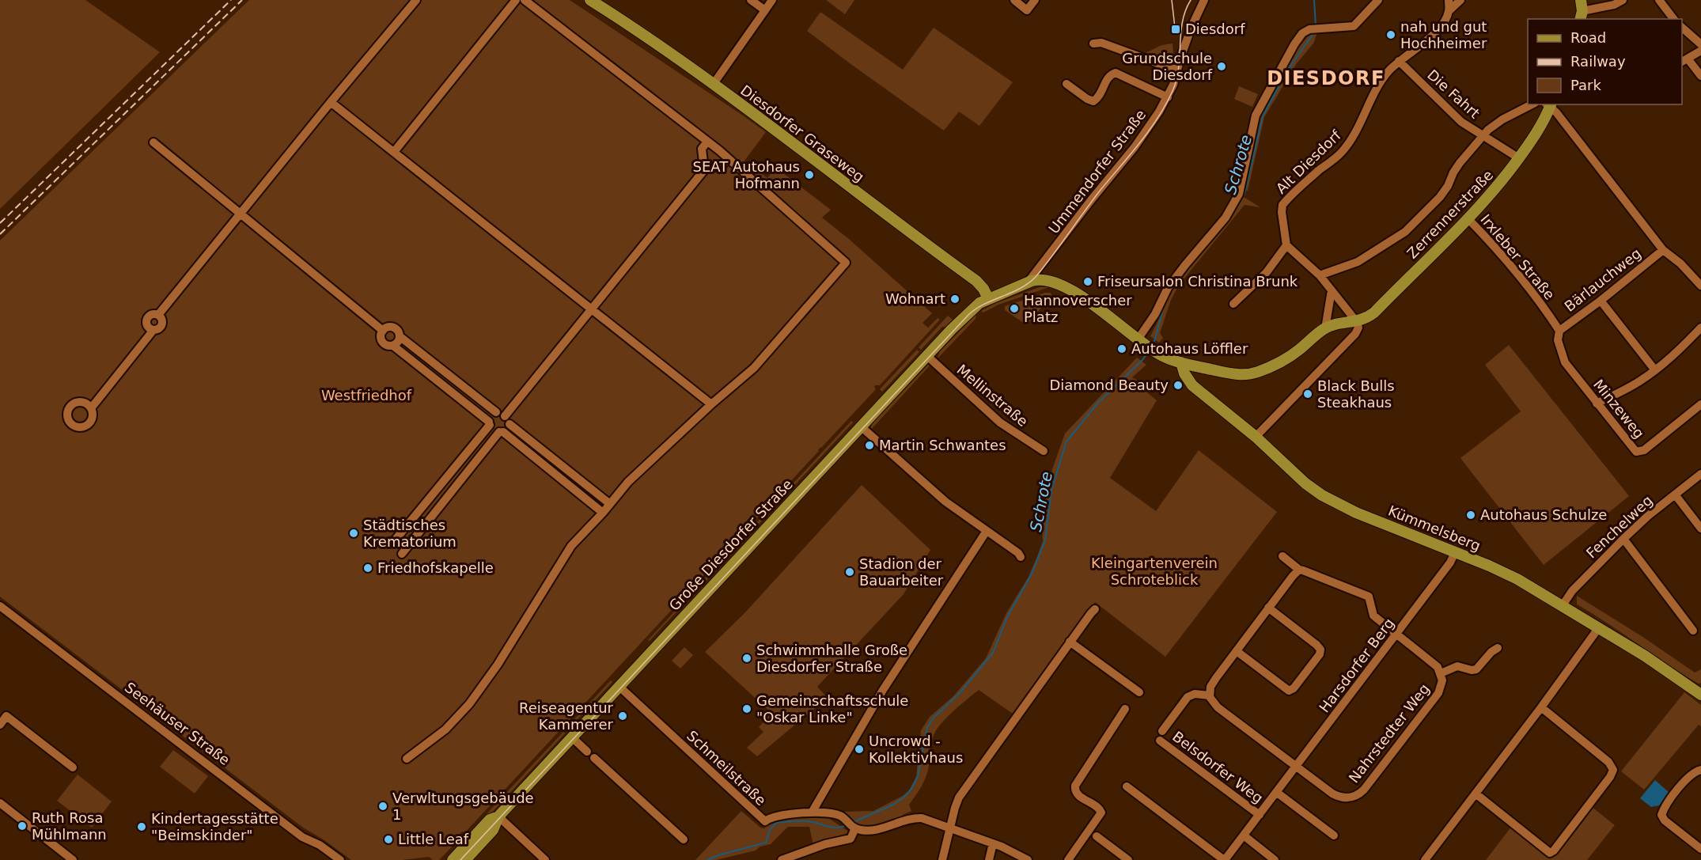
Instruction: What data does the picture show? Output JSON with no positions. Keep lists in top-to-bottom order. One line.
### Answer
{"streets":{"main road":["Diesdorfer Graseweg","Zerrennerstraße","Kümmelsberg","Große Diesdorfer Straße"],"street":["Die Fahrt","Alt Diesdorf","Ummendorfer Straße","Irxleber Straße","Bärlauchweg","Mellinstraße","Minzeweg","Fenchelweg","Harsdorfer Berg","Seehäuser Straße","Nahrstedter Weg","Belsdorfer Weg","Schmeilstraße"]},"crossings":[["Die Fahrt","Alt Diesdorf"],["Die Fahrt","Zerrennerstraße"],["Diesdorfer Graseweg","Große Diesdorfer Straße"],["Ummendorfer Straße","Große Diesdorfer Straße"],["Zerrennerstraße","Irxleber Straße"],["Irxleber Straße","Minzeweg"],["Bärlauchweg","Minzeweg"],["Mellinstraße","Große Diesdorfer Straße"],["Fenchelweg","Kümmelsberg"],["Kümmelsberg","Große Diesdorfer Straße"],["Kümmelsberg","Harsdorfer Berg"],["Große Diesdorfer Straße","Schmeilstraße"],["Harsdorfer Berg","Nahrstedter Weg"],["Harsdorfer Berg","Belsdorfer Weg"]],"districts":["DIESDORF"],"water":["Schrote"],"parks":["Westfriedhof","Kleingartenverein Schroteblick"],"places":{"transit":["Diesdorf"],"other":["nah und gut Hochheimer","Grundschule Diesdorf","SEAT Autohaus Hofmann","Friseursalon Christina Brunk","Wohnart","Hannoverscher Platz","Autohaus Löffler","Diamond Beauty","Black Bulls Steakhaus","Martin Schwantes","Autohaus Schulze","Städtisches Krematorium","Friedhofskapelle","Stadion der Bauarbeiter","Schwimmhalle Große Diesdorfer Straße","Gemeinschaftsschule \"Oskar Linke\"","Reiseagentur Kammerer","Uncrowd - Kollektivhaus","Verwltungsgebäude 1","Ruth Rosa Mühlmann","Kindertagesstätte \"Beimskinder\"","Little Leaf"]},"legend":["Road","Railway","Park"]}
